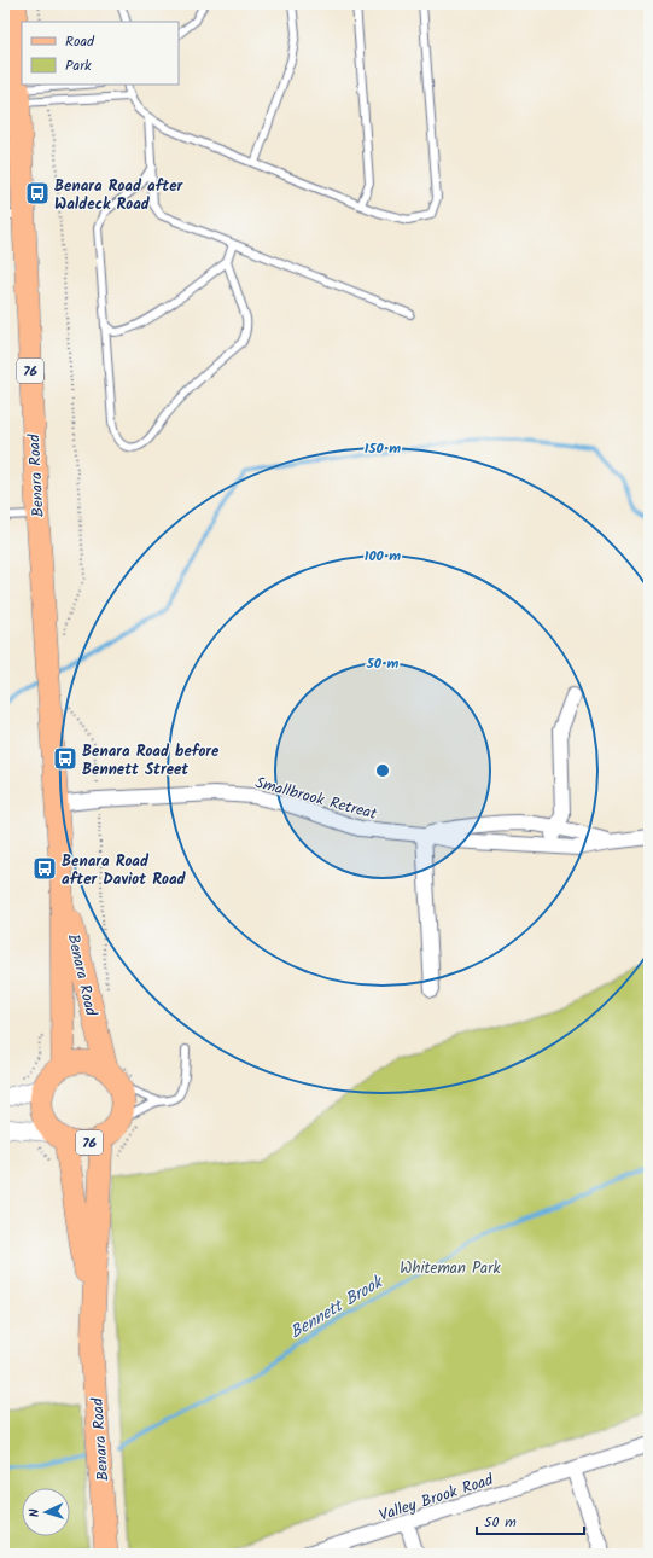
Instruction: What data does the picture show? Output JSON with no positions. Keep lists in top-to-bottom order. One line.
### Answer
{"streets":{"main road":["76","Benara Road"],"street":["Smallbrook Retreat","Valley Brook Road"]},"crossings":[["76","Benara Road"],["Benara Road","Smallbrook Retreat"]],"water":["Bennett Brook"],"parks":["Whiteman Park"],"places":{"bus stop":["Benara Road after Waldeck Road","Benara Road before Bennett Street","Benara Road after Daviot Road"]},"legend":["Road","Park"],"scale_bar":"50 m","north":"left","rings":["150 m","100 m","50 m"]}
